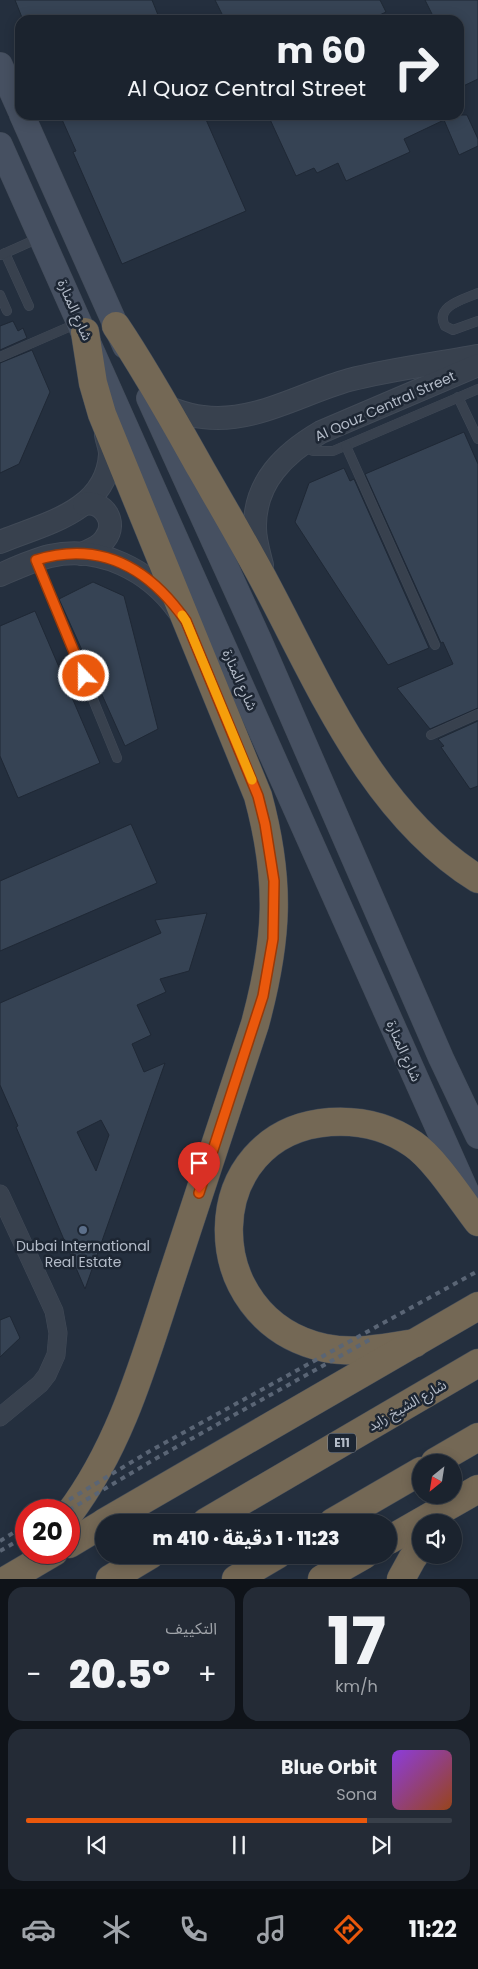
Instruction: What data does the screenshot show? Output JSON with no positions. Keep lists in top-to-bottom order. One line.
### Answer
{"streets":{"highway":["شارع الشيخ زايد","E11"],"main road":["شارع المنارة"],"street":["Al Qouz Central Street"]},"places":["Dubai International Real Estate"],"north":"bottom left","page":{"turn":["60 m","Al Quoz Central Street"],"limit":"20","trip":"11:23 · 1 دقيقة · 410 m","tile":[["17","km/h"],"التكييف"],"heat":["−","20.5°","+"],"song":["Blue Orbit","Sona"],"tabs":"11:22"}}
